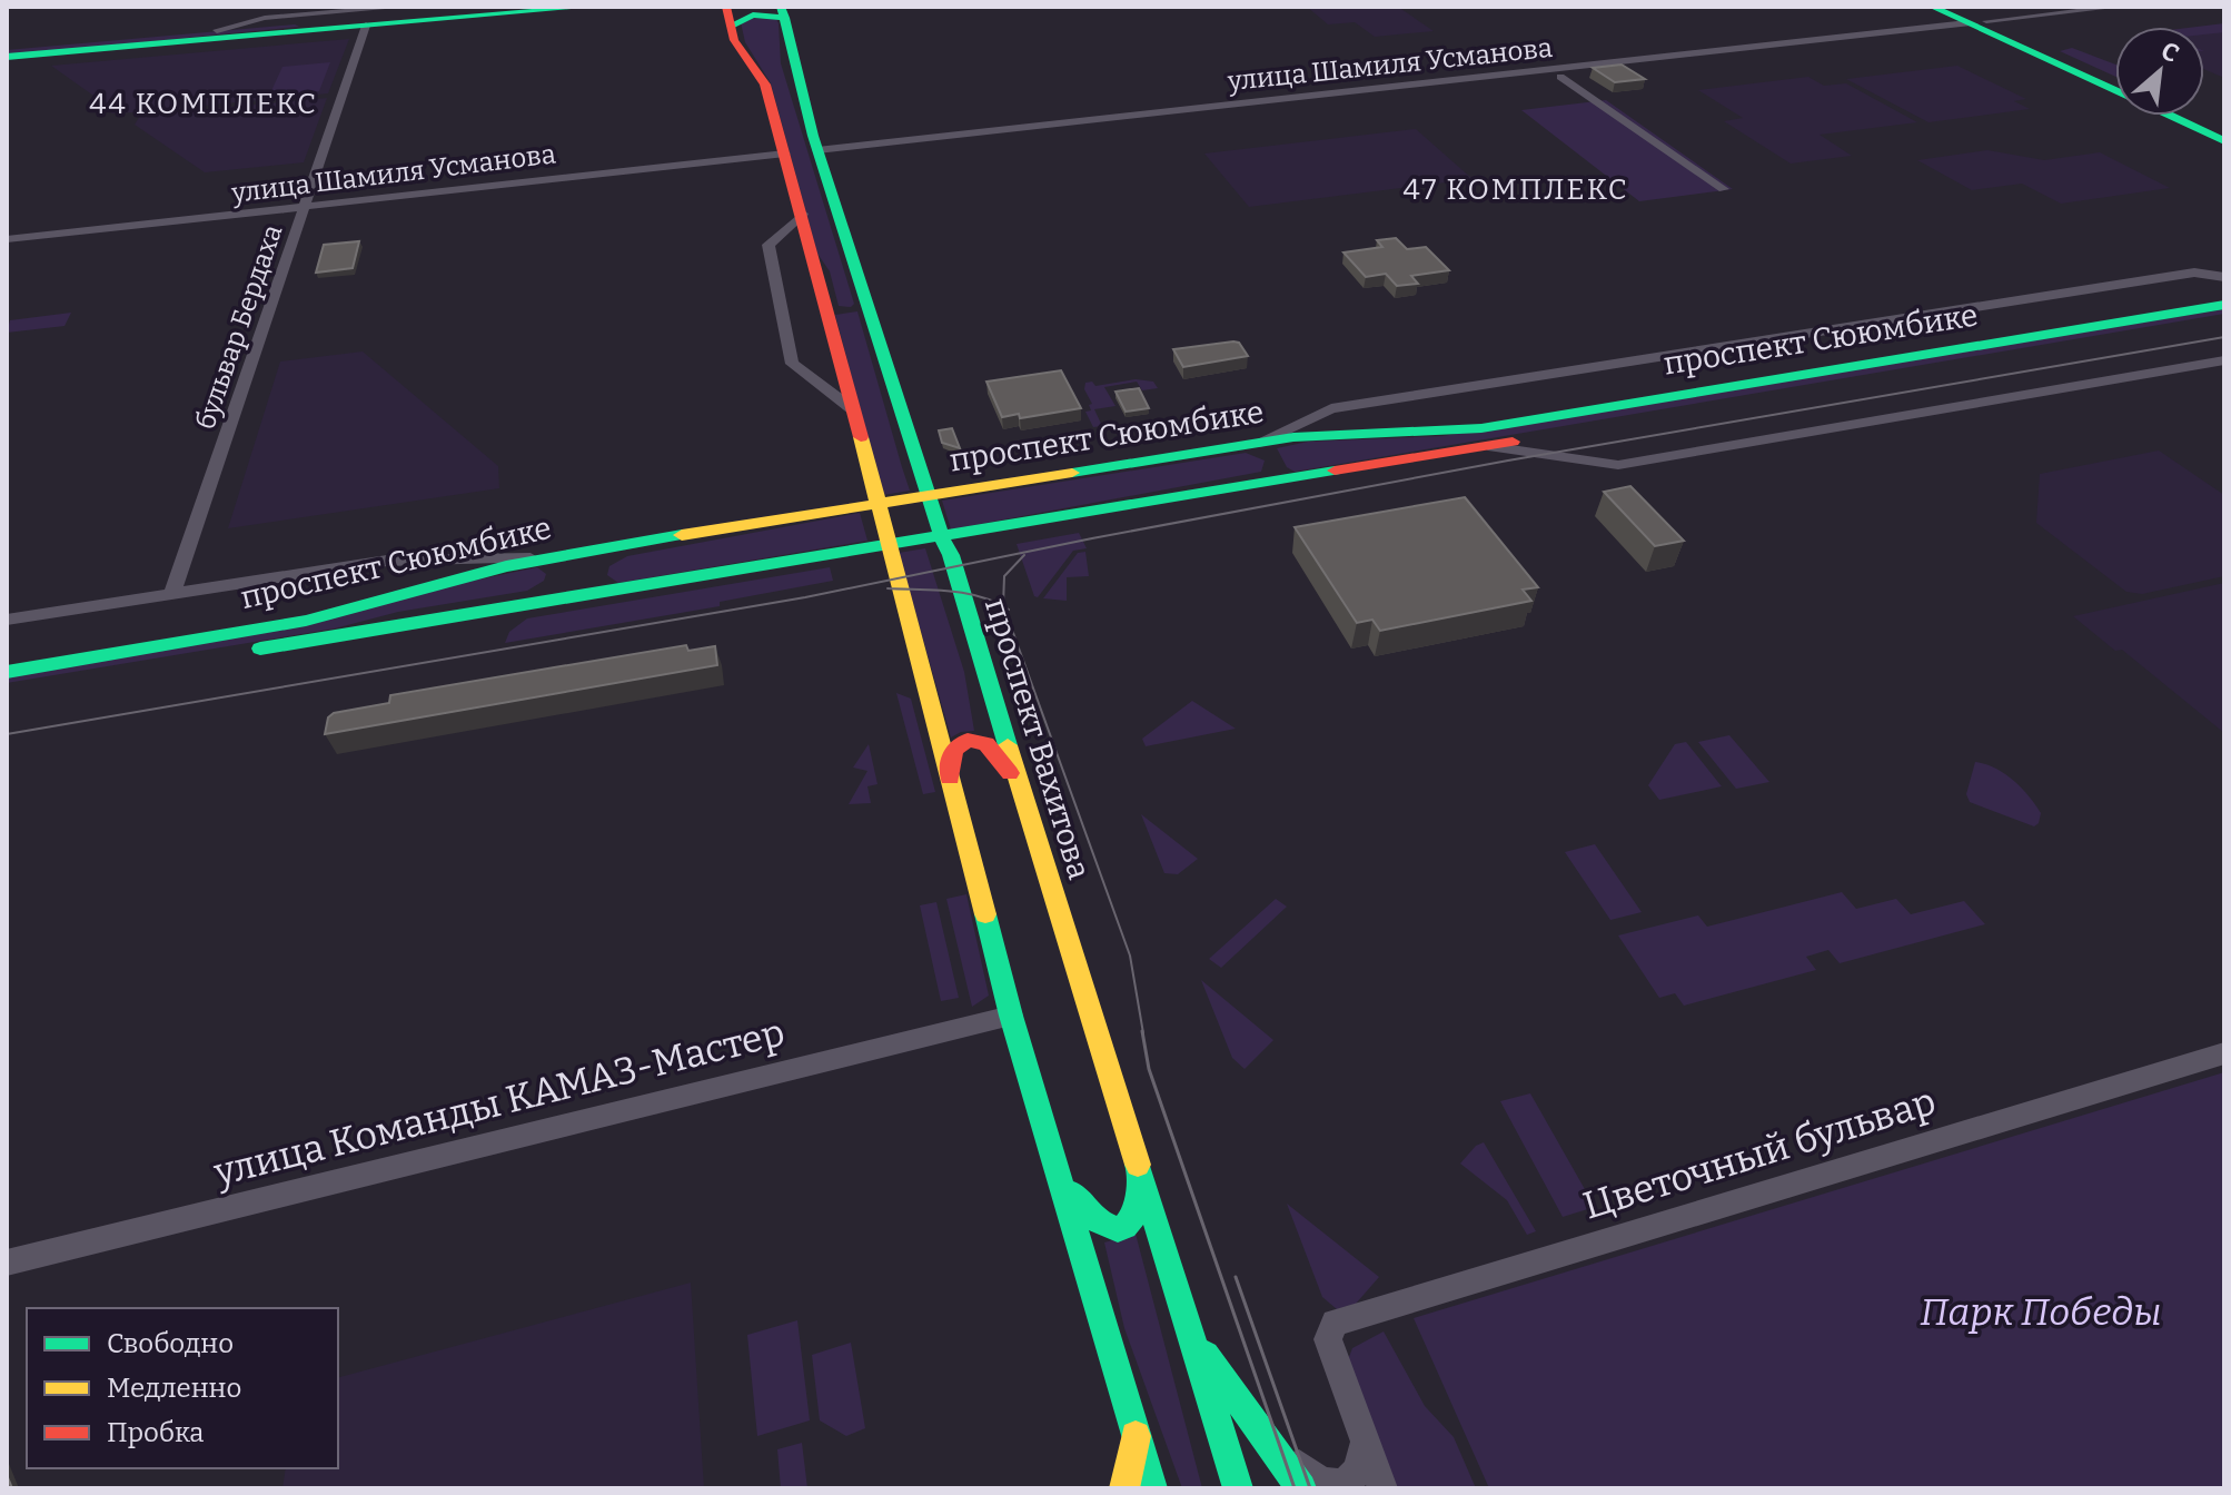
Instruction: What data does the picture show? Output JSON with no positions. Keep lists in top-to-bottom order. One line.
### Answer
{"streets":{"main road":["проспект Сююмбике","проспект Вахитова"],"street":["улица Шамиля Усманова","бульвар Бердаха","улица Команды КАМАЗ-Мастер","Цветочный бульвар"]},"crossings":[["улица Шамиля Усманова","бульвар Бердаха"],["улица Шамиля Усманова","проспект Вахитова"],["проспект Сююмбике","проспект Вахитова"]],"districts":["44 КОМПЛЕКС","47 КОМПЛЕКС"],"parks":["Парк Победы"],"legend":["Свободно","Медленно","Пробка"],"north":"top right"}
